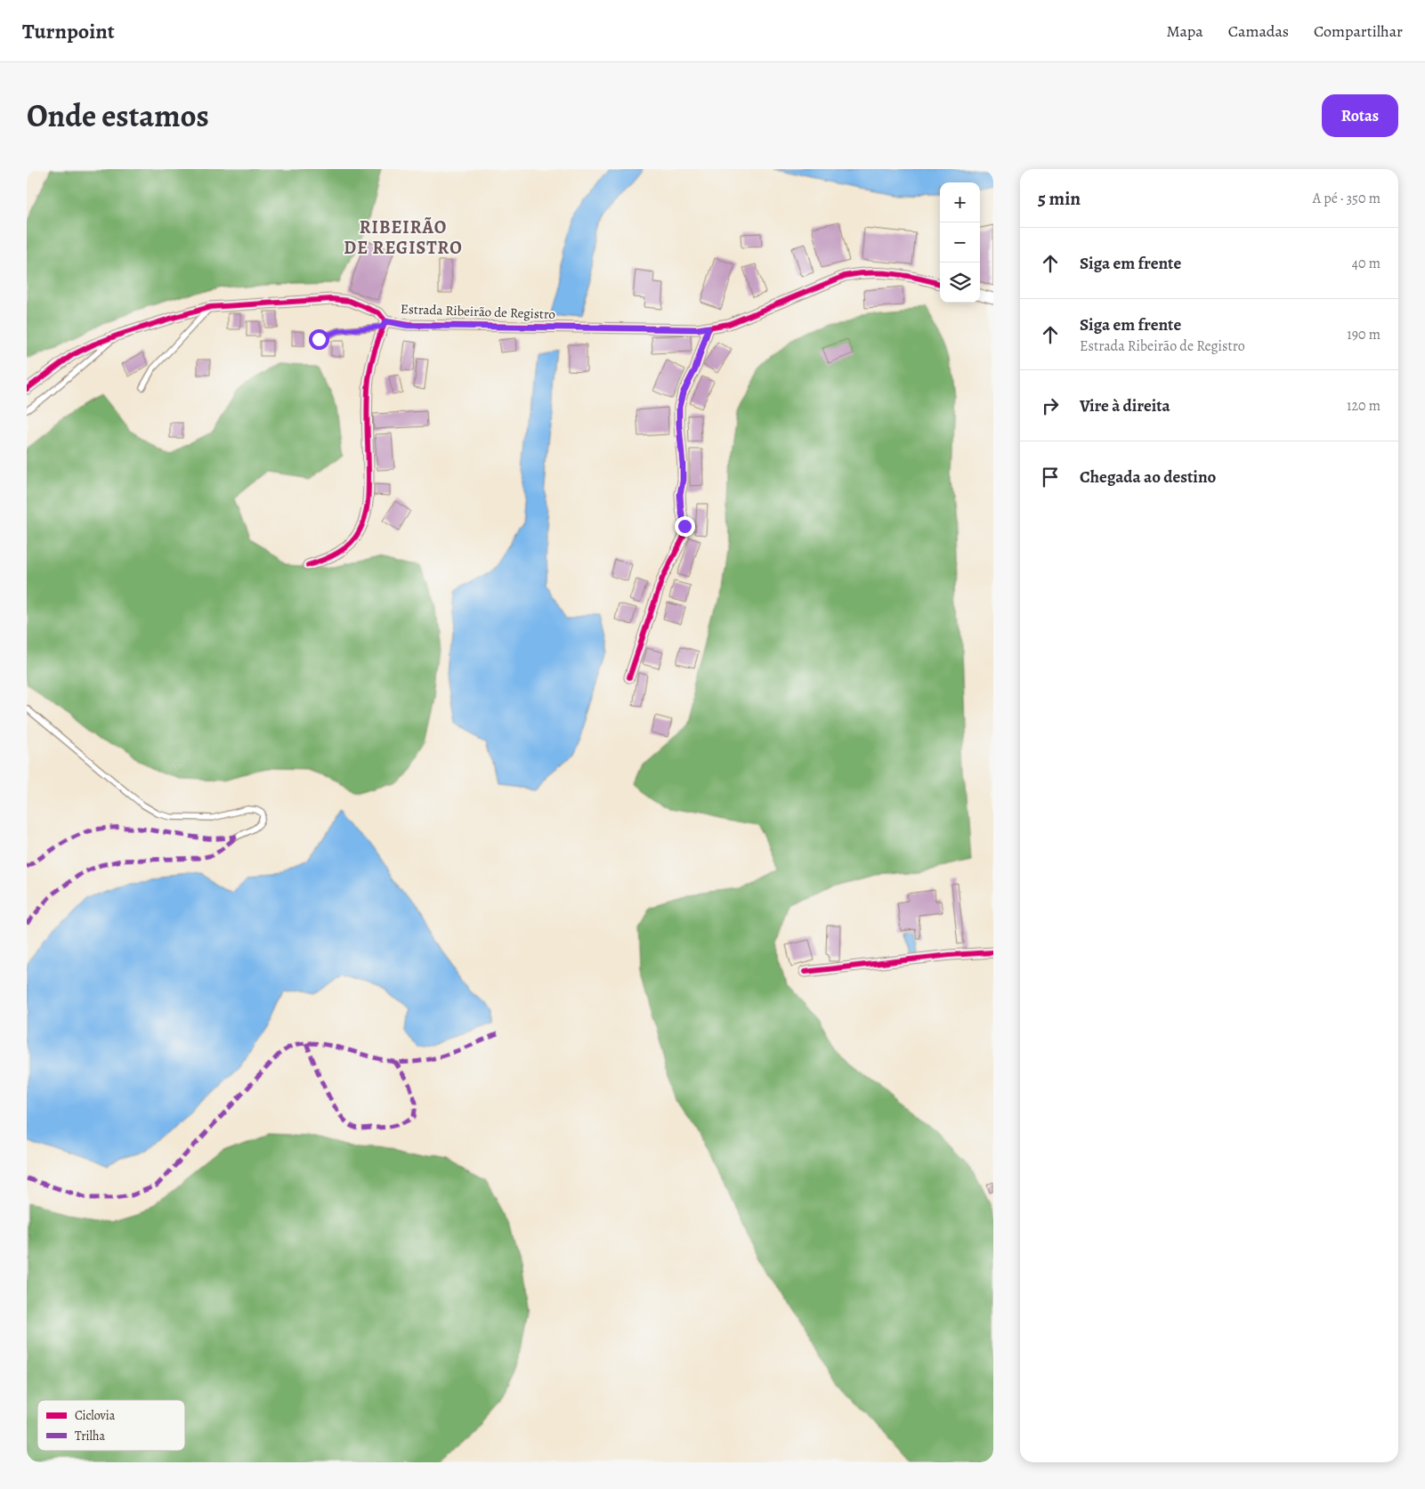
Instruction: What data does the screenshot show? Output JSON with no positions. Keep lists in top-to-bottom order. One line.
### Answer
{"streets":{"street":["Estrada Ribeirão de Registro"]},"districts":["RIBEIRÃO DE REGISTRO"],"legend":["Ciclovia","Trilha"],"page":{"header":"Turnpoint","nav":["Mapa","Camadas","Compartilhar"],"title":"Onde estamos","buttons":"Rotas","heading":["5 min","A pé · 350 m"],"map_buttons":["+","−"],"list":[["Siga em frente","40 m"],["Siga em frente","Estrada Ribeirão de Registro","190 m"],["Vire à direita","120 m"],"Chegada ao destino"]}}
